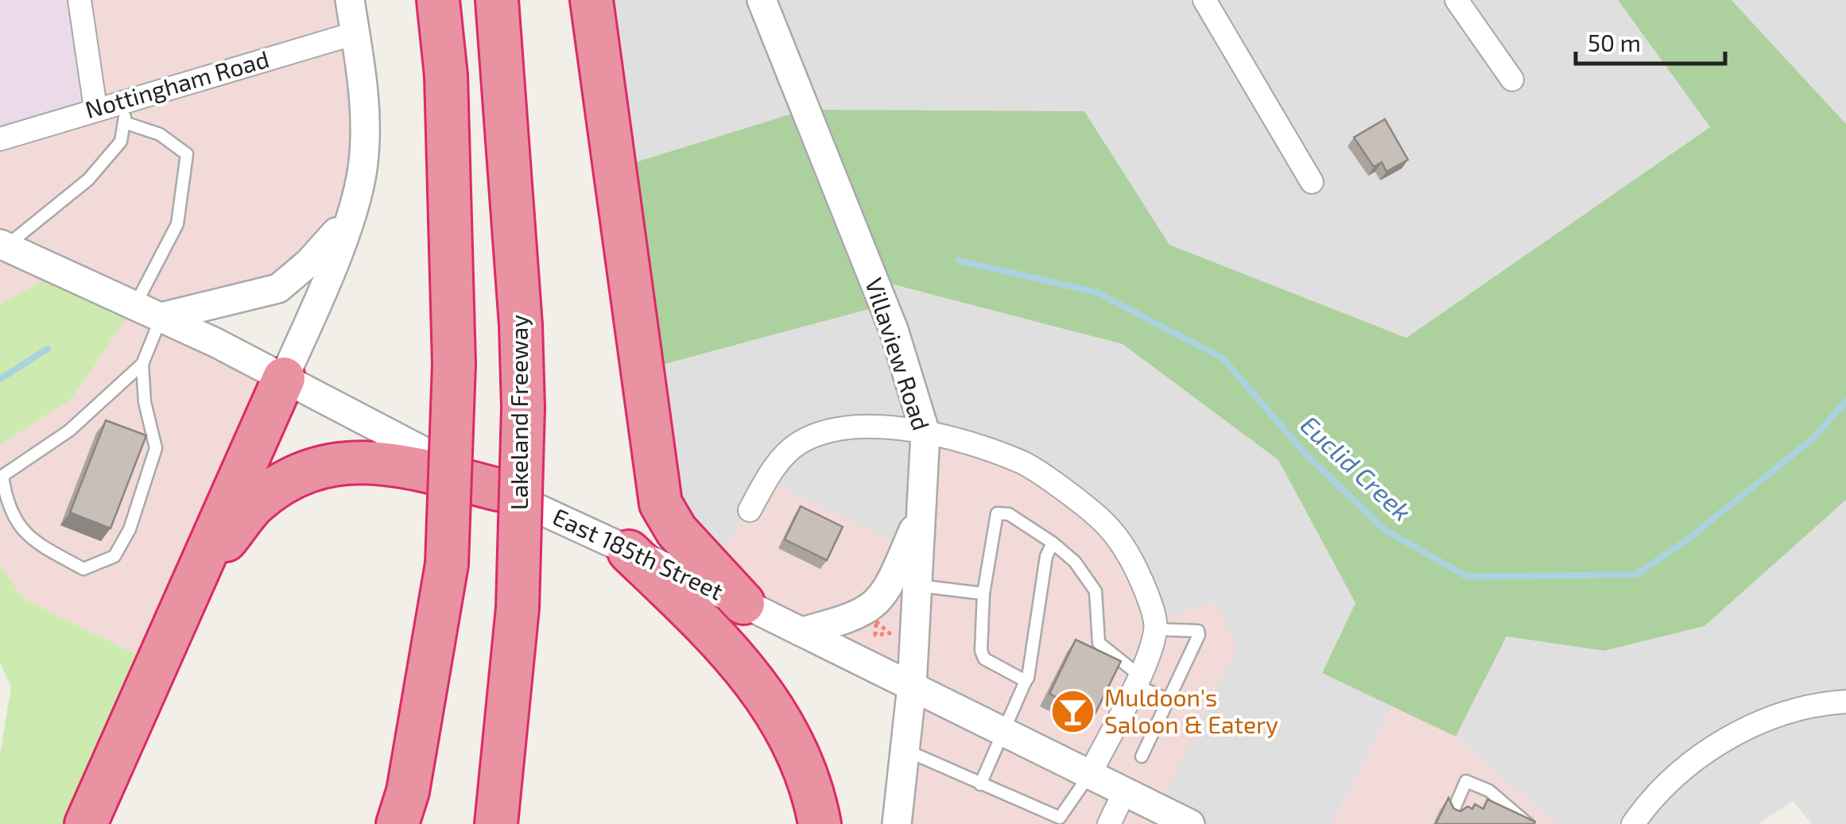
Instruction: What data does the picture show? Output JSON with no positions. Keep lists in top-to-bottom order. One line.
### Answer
{"streets":{"highway":["Lakeland Freeway"],"street":["Nottingham Road","Villaview Road","East 185th Street"]},"crossings":[["Villaview Road","East 185th Street"]],"water":["Euclid Creek"],"places":{"bar":["Muldoon's Saloon & Eatery"]},"scale_bar":"50 m"}
